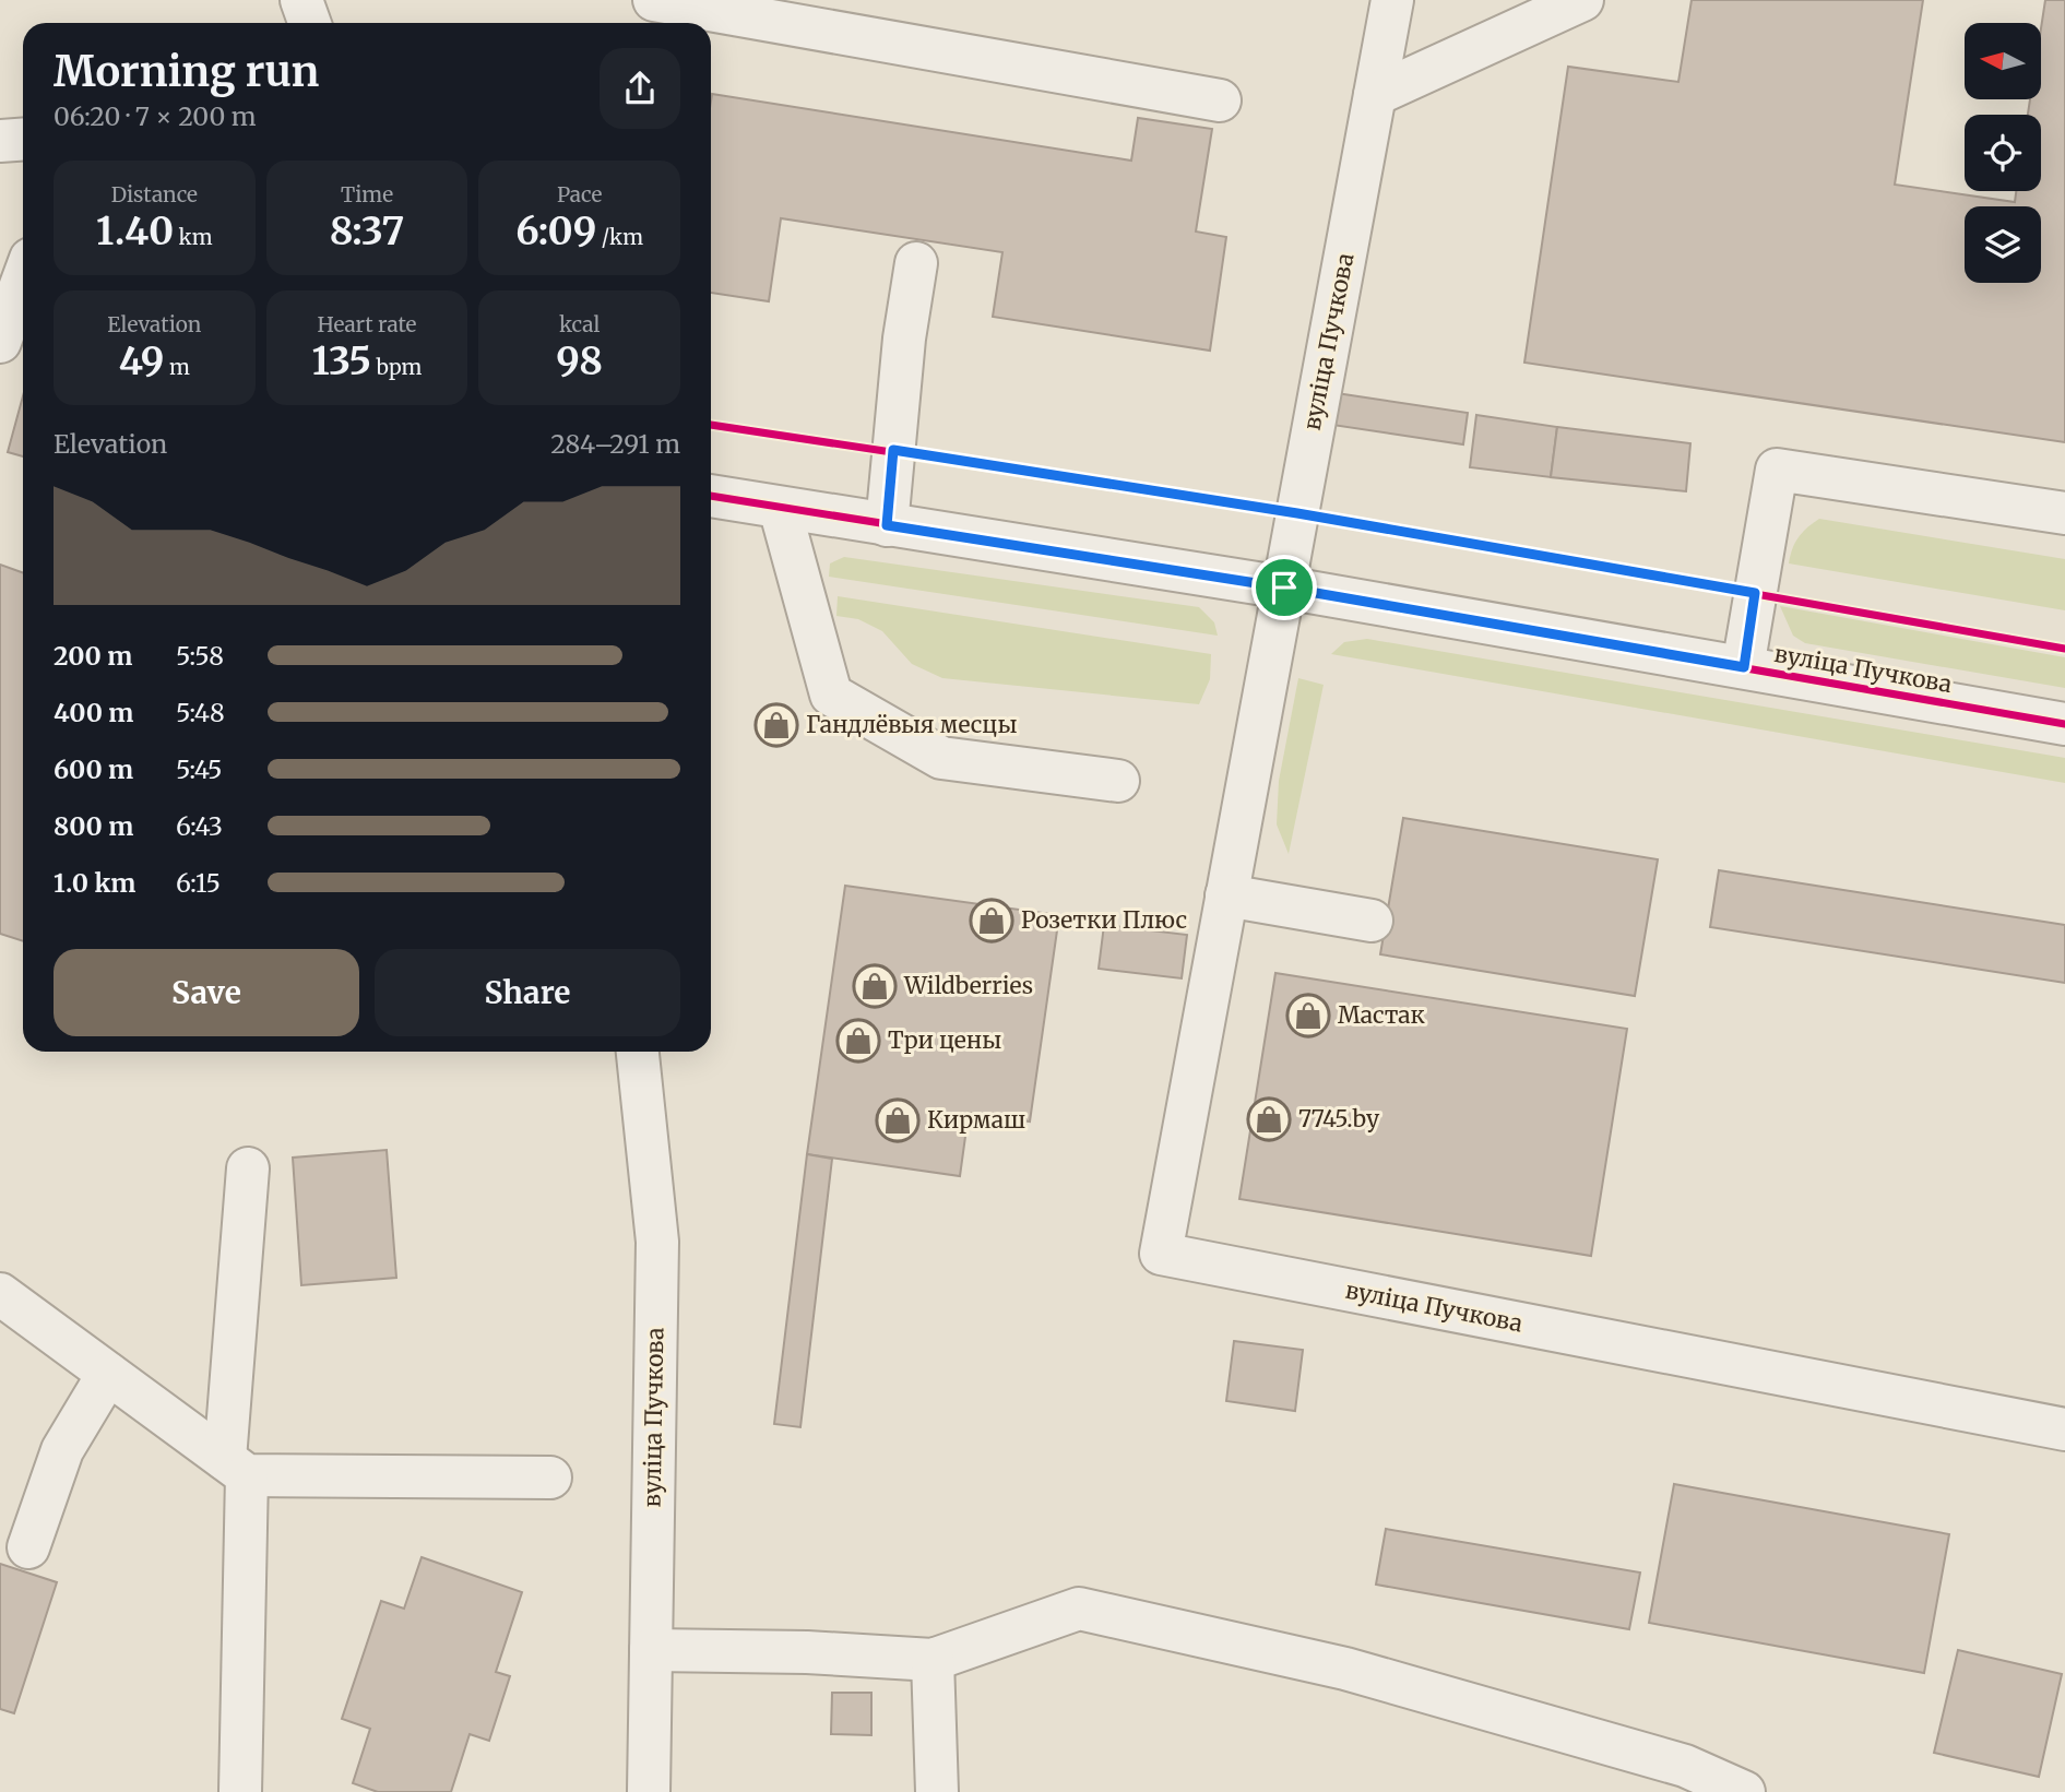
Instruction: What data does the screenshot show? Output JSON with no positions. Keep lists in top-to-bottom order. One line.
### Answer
{"streets":{"street":["вуліца Пучкова"]},"places":{"shop":["Гандлёвыя месцы","Розетки Плюс","Wildberries","Мастак","Три цены","7745.by","Кирмаш"]},"north":"left","page":{"heading":["Morning run","06:20 · 7 × 200 m"],"stats":[["Distance","1.40 km"],["Time","8:37"],["Pace","6:09 /km"],["Elevation","49 m"],["Heart rate","135 bpm"],["kcal","98"]],"chart":["Elevation","284–291 m"],"list":[{"name":"200 m","note":"5:58"},{"name":"400 m","note":"5:48"},{"name":"600 m","note":"5:45"},{"name":"800 m","note":"6:43"},{"name":"1.0 km","note":"6:15"}],"buttons":["Save","Share"]}}
